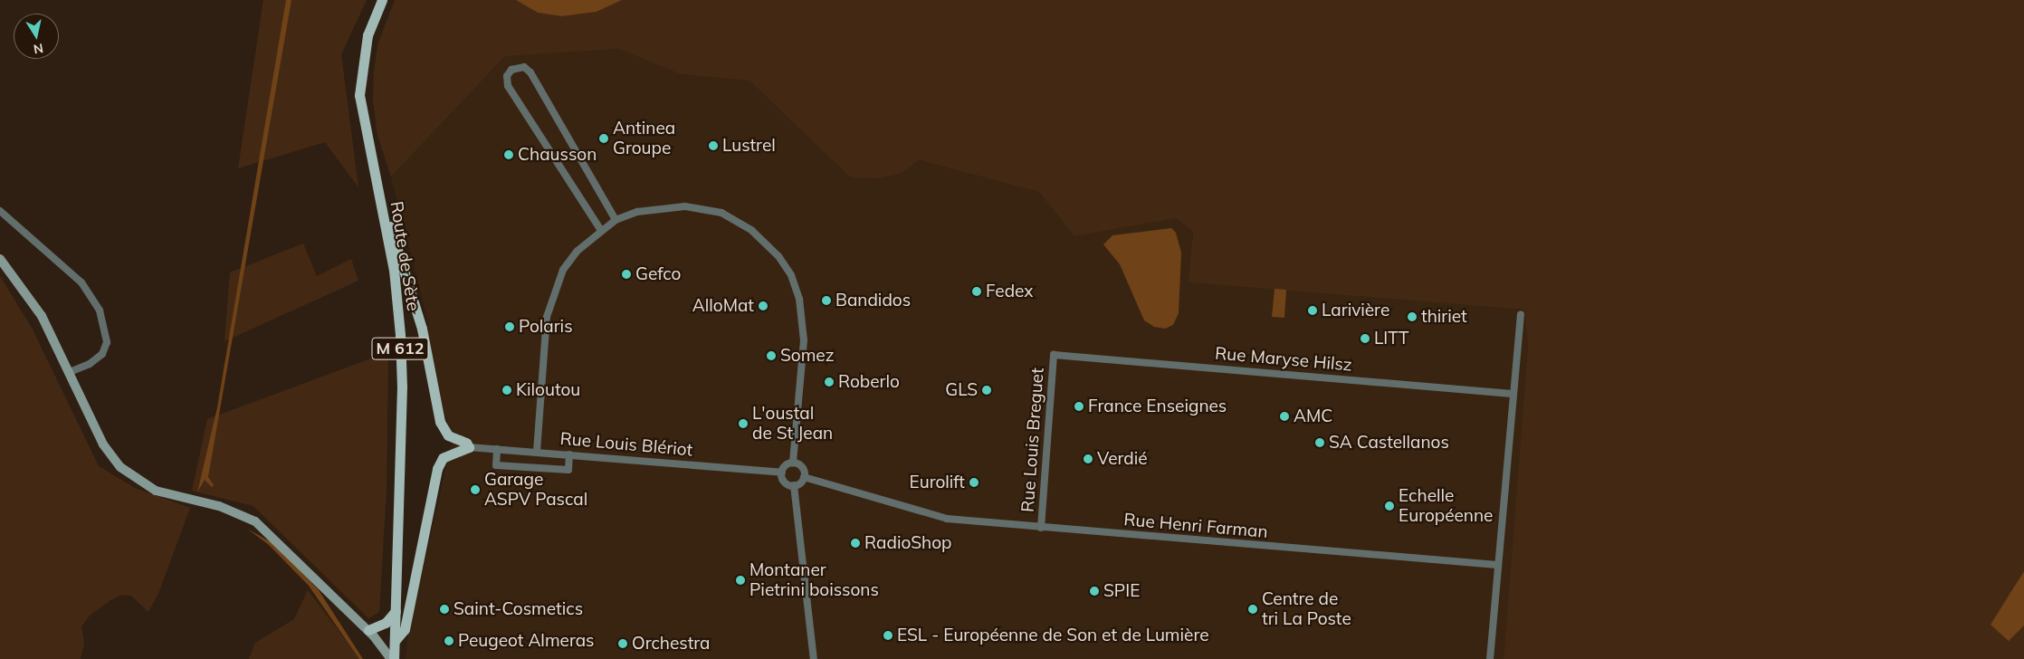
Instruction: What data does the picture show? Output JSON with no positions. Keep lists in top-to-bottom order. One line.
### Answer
{"streets":{"main road":["Route de Sète","M 612"],"street":["Rue Maryse Hilsz","Rue Louis Breguet","Rue Louis Blériot","Rue Henri Farman"]},"crossings":[["Route de Sète","M 612"],["M 612","Rue Louis Blériot"],["Rue Maryse Hilsz","Rue Louis Breguet"],["Rue Louis Breguet","Rue Henri Farman"],["Rue Louis Blériot","Rue Henri Farman"]],"places":["Antinea Groupe","Lustrel","Chausson","Gefco","Fedex","Bandidos","AlloMat","Larivière","thiriet","Polaris","LITT","Somez","Roberlo","Kiloutou","GLS","France Enseignes","AMC","L'oustal de St Jean","SA Castellanos","Verdié","Eurolift","Garage ASPV Pascal","Echelle Européenne","RadioShop","Montaner Pietrini boissons","SPIE","Saint-Cosmetics","Centre de tri La Poste","ESL - Européenne de Son et de Lumière","Peugeot Almeras","Orchestra"],"north":"bottom"}
